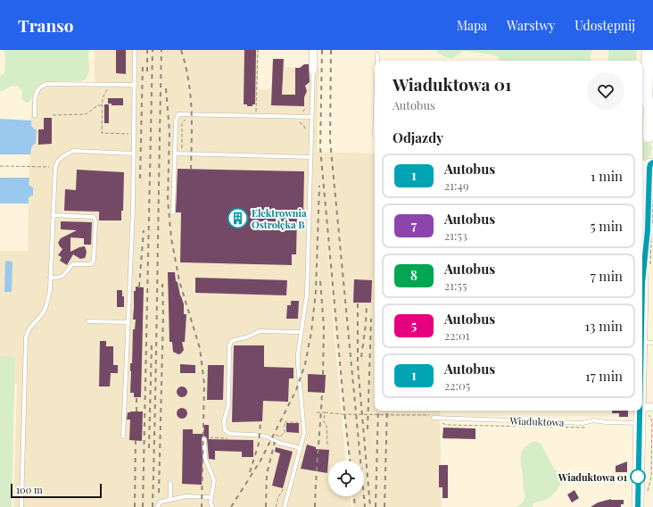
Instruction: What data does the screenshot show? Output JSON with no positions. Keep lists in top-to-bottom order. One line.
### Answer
{"streets":{"lane":["Wiaduktowa"]},"places":{"building":["Elektrownia Ostrołęka B"],"other":["Wiaduktowa 01"]},"lines":["bus line 1"],"scale_bar":"100 m","page":{"header":"Transo","nav":["Mapa","Warstwy","Udostępnij"],"heading":[["Wiaduktowa 01","Autobus"],"Odjazdy"],"list":[{"mark":"1","name":"Autobus","note":"21:49","value":"1 min"},{"mark":"7","name":"Autobus","note":"21:53","value":"5 min"},{"mark":"8","name":"Autobus","note":"21:55","value":"7 min"},{"mark":"5","name":"Autobus","note":"22:01","value":"13 min"},{"mark":"1","name":"Autobus","note":"22:05","value":"17 min"}],"scale":"100 m"}}
